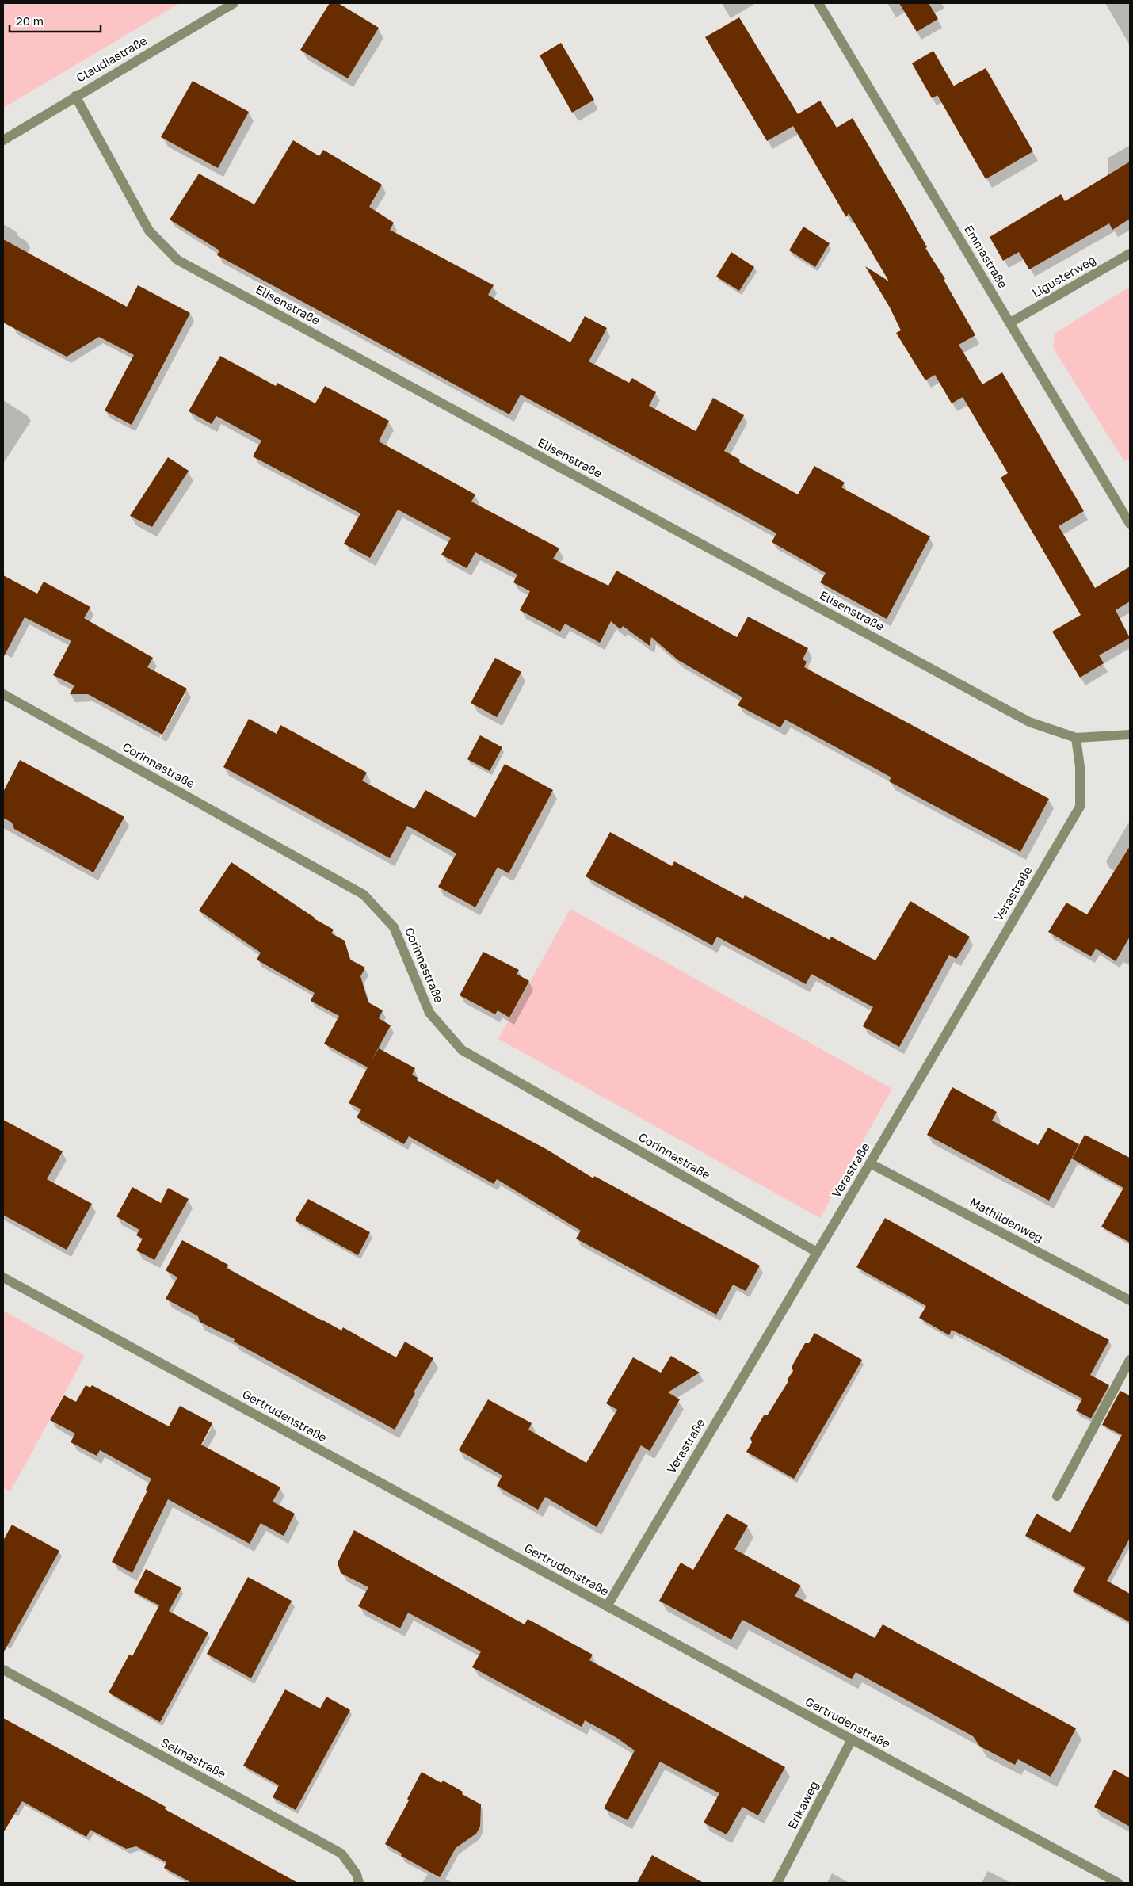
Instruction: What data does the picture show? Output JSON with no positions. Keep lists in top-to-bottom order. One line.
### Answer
{"streets":{"street":["Claudiastraße","Emmastraße","Ligusterweg","Elisenstraße","Corinnastraße","Verastraße","Mathildenweg","Gertrudenstraße","Selmastraße","Erikaweg"]},"crossings":[["Claudiastraße","Elisenstraße"],["Emmastraße","Ligusterweg"],["Elisenstraße","Verastraße"],["Corinnastraße","Verastraße"],["Verastraße","Mathildenweg"],["Verastraße","Gertrudenstraße"],["Gertrudenstraße","Erikaweg"]],"scale_bar":"20 m"}
